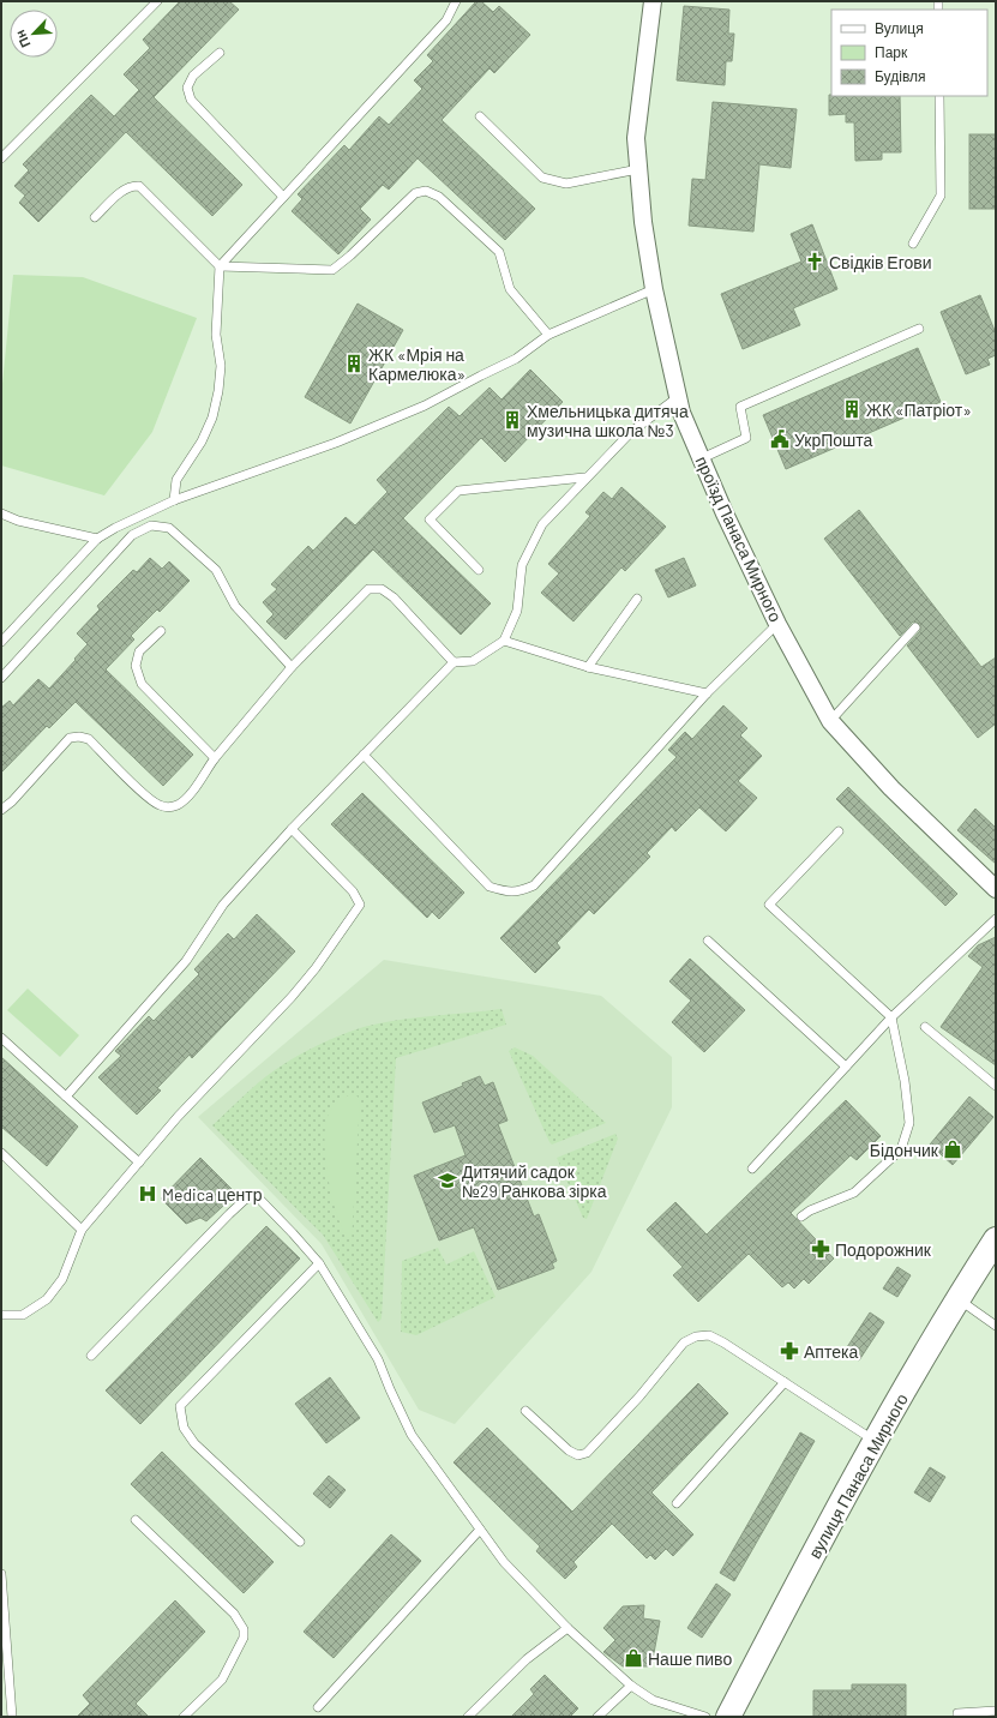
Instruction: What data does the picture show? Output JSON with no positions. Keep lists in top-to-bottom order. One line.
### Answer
{"streets":{"main road":["вулиця Панаса Мирного"],"street":["проїзд Панаса Мирного"]},"places":{"church":["Свідків Егови"],"building":["ЖК «Мрія на Кармелюка»","ЖК «Патріот»","Хмельницька дитяча музична школа №3"],"public building":["УкрПошта"],"shop":["Бідончик","Наше пиво"],"school or university":["Дитячий садок №29 Ранкова зірка"],"hospital":["Medica центр"],"pharmacy":["Подорожник","Аптека"]},"legend":["Вулиця","Парк","Будівля"],"north":"bottom left"}
